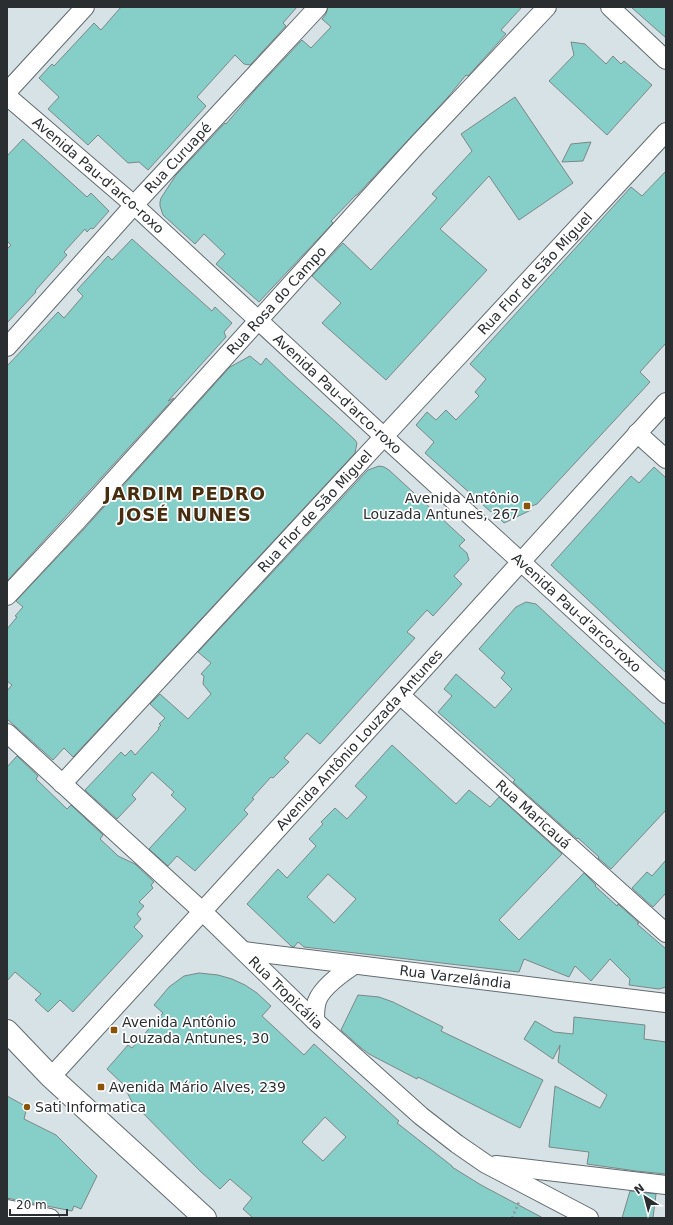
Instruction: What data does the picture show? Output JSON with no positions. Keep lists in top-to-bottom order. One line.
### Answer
{"streets":{"street":["Rua Curuapé","Avenida Pau-d'arco-roxo","Rua Flor de São Miguel","Rua Rosa do Campo","Avenida Antônio Louzada Antunes","Rua Maricauá","Rua Varzelândia","Rua Tropicália"]},"crossings":[["Rua Curuapé","Avenida Pau-d'arco-roxo"],["Avenida Pau-d'arco-roxo","Rua Flor de São Miguel"],["Avenida Pau-d'arco-roxo","Rua Rosa do Campo"],["Avenida Pau-d'arco-roxo","Avenida Antônio Louzada Antunes"],["Rua Flor de São Miguel","Rua Tropicália"],["Avenida Antônio Louzada Antunes","Rua Maricauá"],["Avenida Antônio Louzada Antunes","Rua Tropicália"],["Rua Varzelândia","Rua Tropicália"]],"districts":["JARDIM PEDRO JOSÉ NUNES"],"places":{"transit":["Avenida Antônio Louzada Antunes, 267","Avenida Antônio Louzada Antunes, 30","Avenida Mário Alves, 239"],"other":["Sati Informatica"]},"scale_bar":"20 m","north":"top left"}
